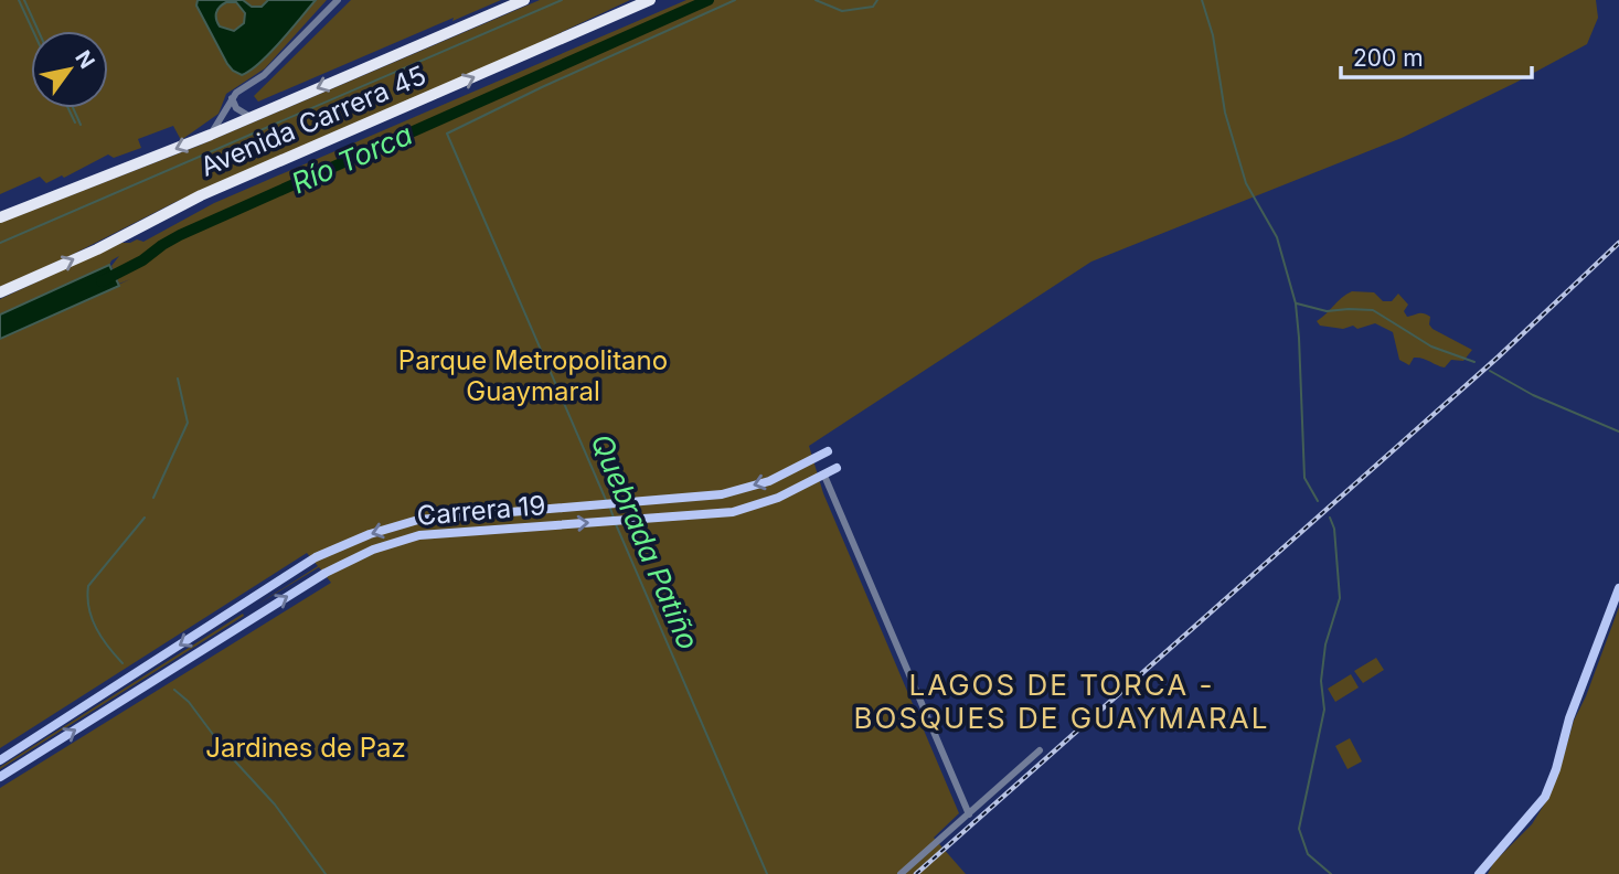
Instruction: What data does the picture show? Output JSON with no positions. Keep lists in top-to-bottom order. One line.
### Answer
{"streets":{"highway":["Avenida Carrera 45"],"main road":["Carrera 19"]},"districts":["LAGOS DE TORCA - BOSQUES DE GUAYMARAL"],"water":["Río Torca","Quebrada Patiño"],"parks":["Parque Metropolitano Guaymaral","Jardines de Paz"],"scale_bar":"200 m","north":"top right"}
